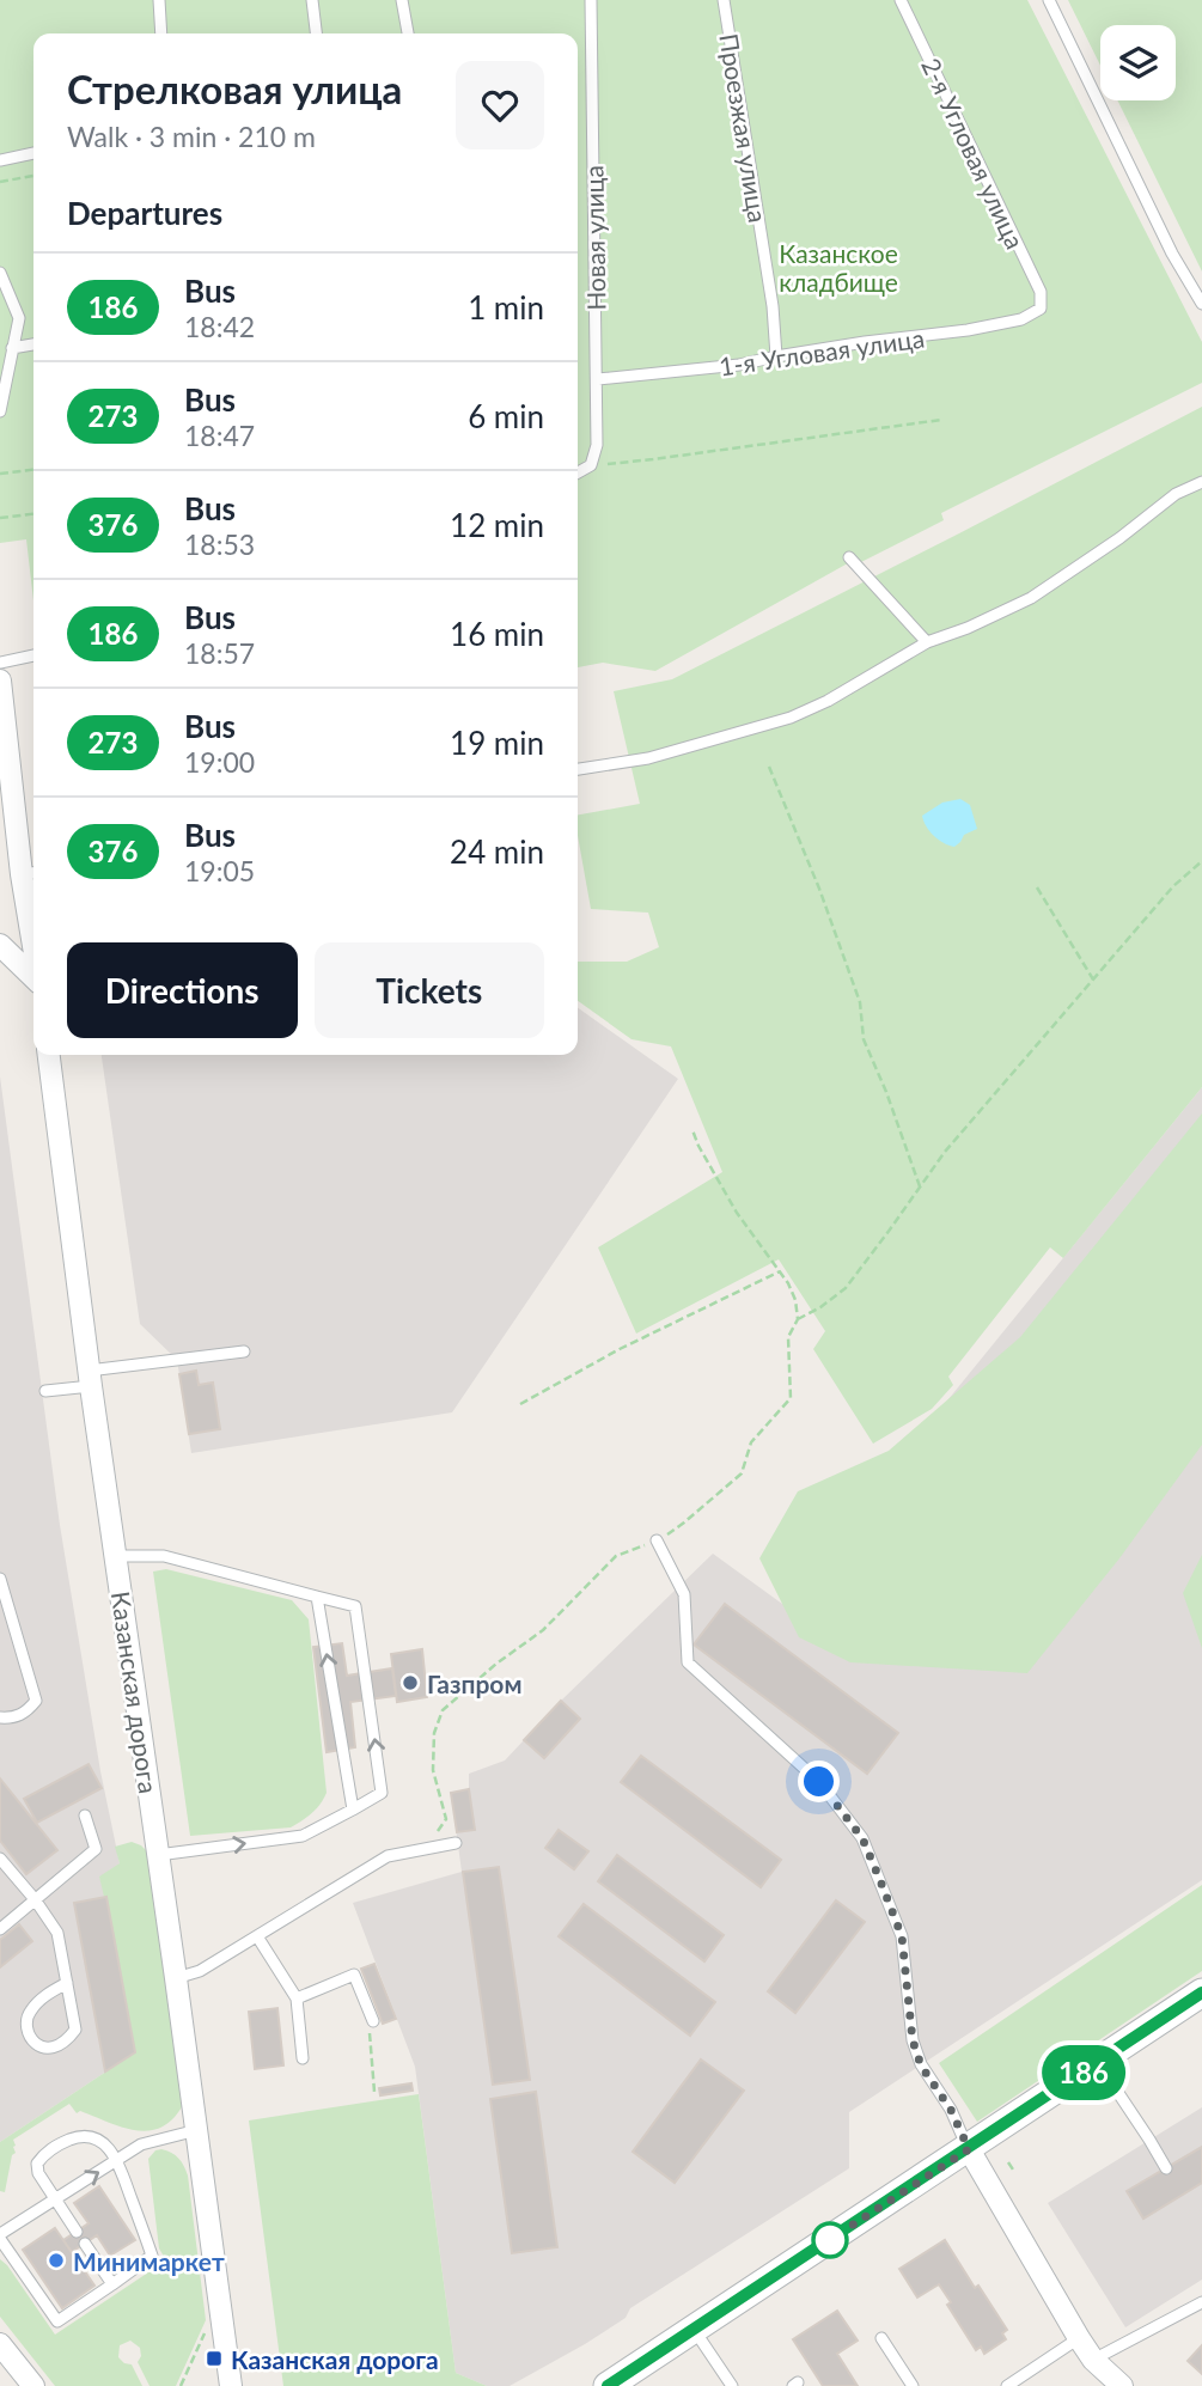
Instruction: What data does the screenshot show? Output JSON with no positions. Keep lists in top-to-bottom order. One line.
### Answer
{"streets":{"street":["Казанская дорога"],"lane":["Проезжая улица","2-я Угловая улица","Новая улица","1-я Угловая улица"]},"crossings":[["Проезжая улица","1-я Угловая улица"],["2-я Угловая улица","1-я Угловая улица"],["Новая улица","1-я Угловая улица"]],"parks":["Казанское кладбище"],"places":{"other":["Газпром","Минимаркет"],"transit":["Казанская дорога"]},"lines":["bus line 186"],"page":{"on_map":"186","heading":[["Стрелковая улица","Walk · 3 min · 210 m"],"Departures"],"list":[{"mark":"186","name":"Bus","note":"18:42","value":"1 min"},{"mark":"273","name":"Bus","note":"18:47","value":"6 min"},{"mark":"376","name":"Bus","note":"18:53","value":"12 min"},{"mark":"186","name":"Bus","note":"18:57","value":"16 min"},{"mark":"273","name":"Bus","note":"19:00","value":"19 min"},{"mark":"376","name":"Bus","note":"19:05","value":"24 min"}],"buttons":["Directions","Tickets"]}}
